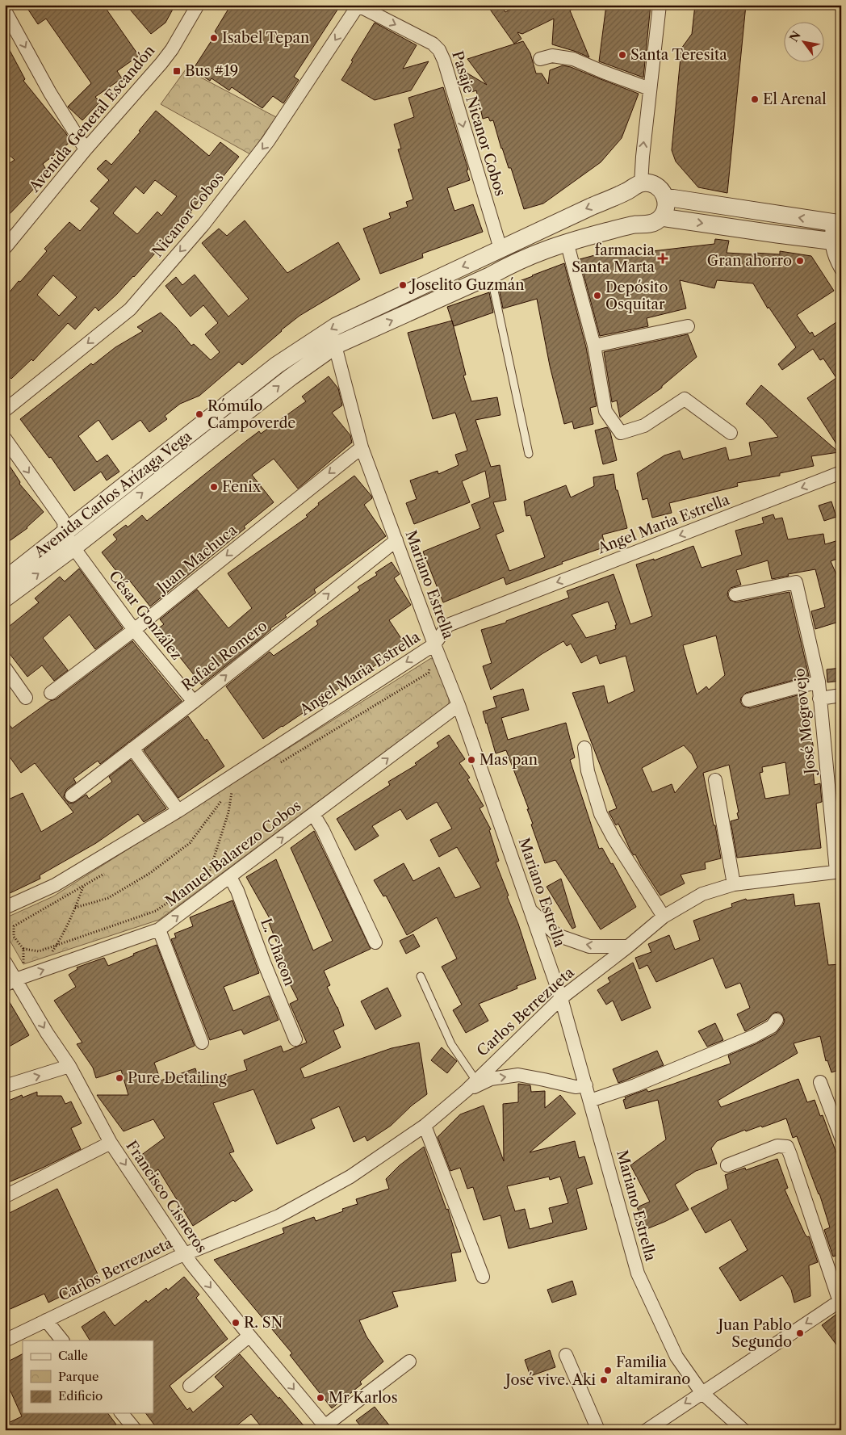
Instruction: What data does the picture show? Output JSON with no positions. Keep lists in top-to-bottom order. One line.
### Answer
{"streets":{"street":["Avenida General Escandón","Pasaje Nicanor Cobos","Nicanor Cobos","Avenida Carlos Arízaga Vega","Angel Maria Estrella","Juan Machuca","Mariano Estrella","César González","Rafael Romero","José Mogrovejo","Manuel Balarezo Cobos","L. Chacon","Carlos Berrezueta","Francisco Cisneros"]},"crossings":[["Pasaje Nicanor Cobos","Nicanor Cobos"],["Pasaje Nicanor Cobos","Avenida Carlos Arízaga Vega"],["Avenida Carlos Arízaga Vega","Mariano Estrella"],["Avenida Carlos Arízaga Vega","César González"],["Angel Maria Estrella","Mariano Estrella"],["Juan Machuca","Mariano Estrella"],["Juan Machuca","César González"],["Mariano Estrella","Rafael Romero"],["Mariano Estrella","Manuel Balarezo Cobos"],["Mariano Estrella","Carlos Berrezueta"],["César González","Rafael Romero"],["José Mogrovejo","Carlos Berrezueta"],["Manuel Balarezo Cobos","L. Chacon"],["Manuel Balarezo Cobos","Francisco Cisneros"],["Carlos Berrezueta","Francisco Cisneros"]],"one_way":["Pasaje Nicanor Cobos","Nicanor Cobos","Angel Maria Estrella","Juan Machuca","César González","Rafael Romero","Manuel Balarezo Cobos","Francisco Cisneros"],"places":{"other":["Isabel Tepan","Santa Teresita","El Arenal","Gran ahorro","Joselito Guzmán","Depósito Osquitar","Rómulo Campoverde","Fenix","Mas pan","Pure Detailing","R. SN","Juan Pablo Segundo","Familia altamirano","José vive. Aki","Mr Karlos"],"transit":["Bus #19"],"health":["farmacia Santa Marta"]},"legend":["Calle","Parque","Edificio"],"north":"top left"}
